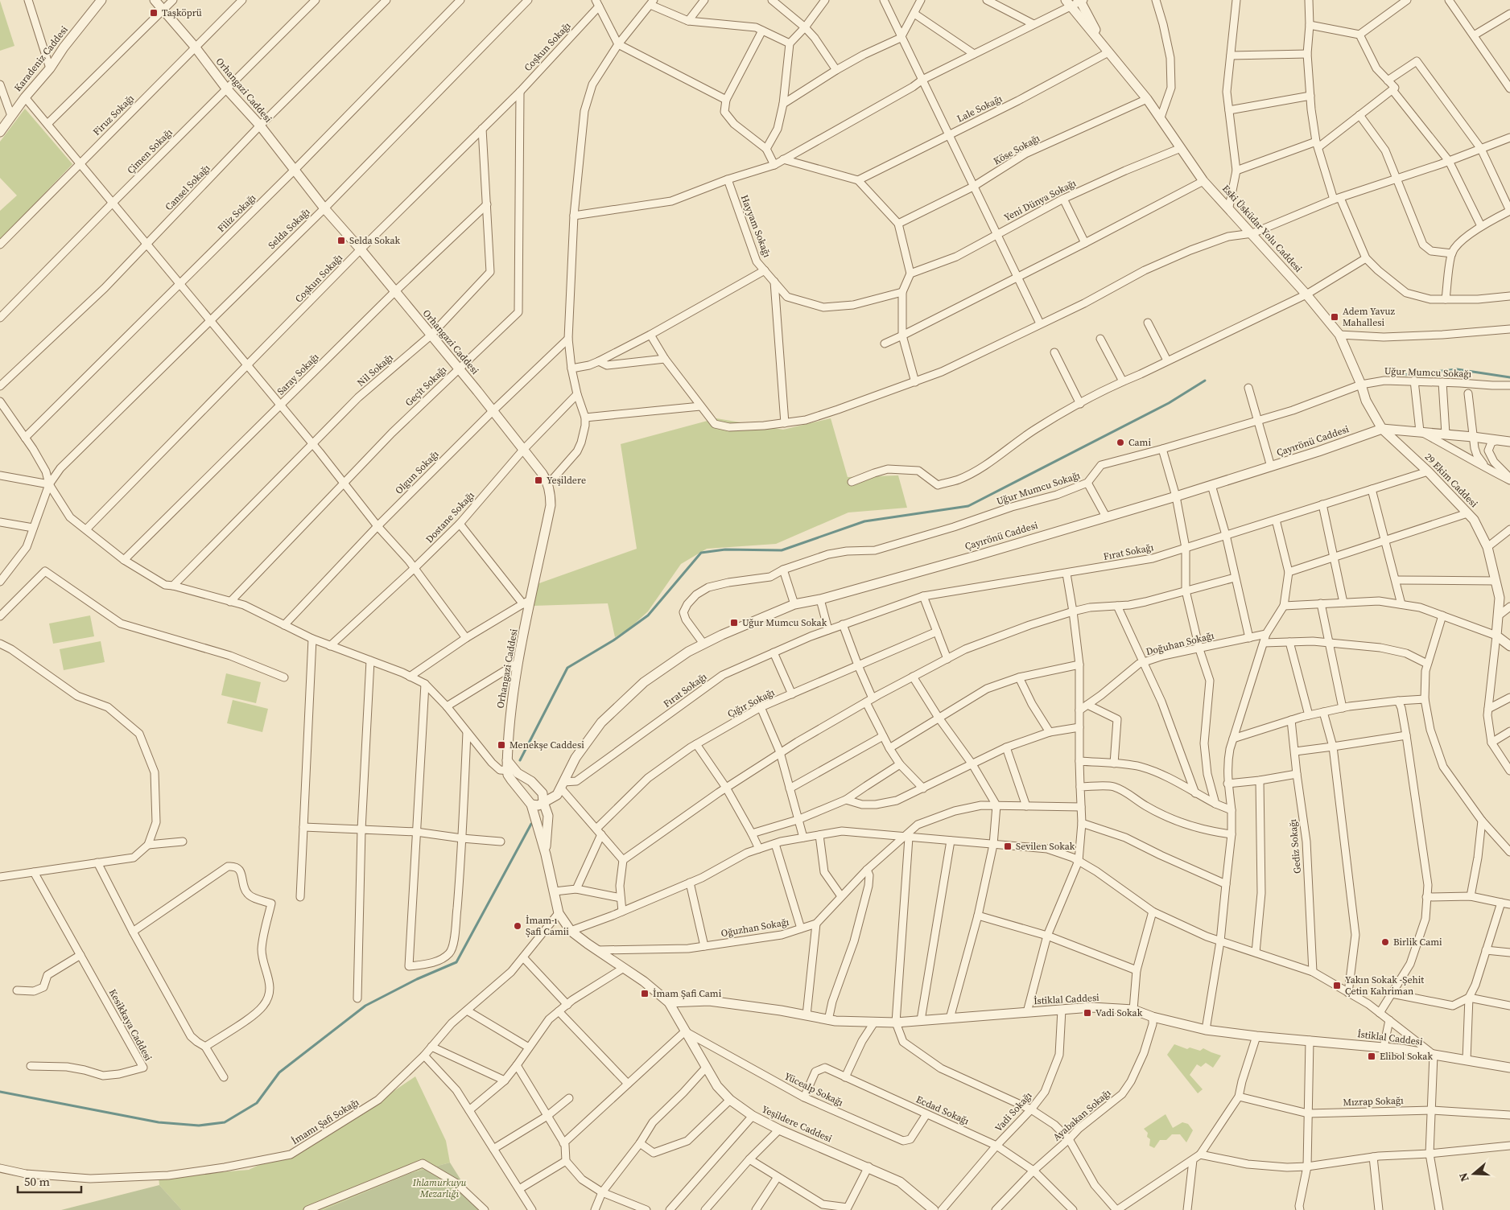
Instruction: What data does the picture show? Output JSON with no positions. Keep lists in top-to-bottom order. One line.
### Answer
{"streets":{"street":["Coşkun Sokağı","Karadeniz Caddesi","Orhangazi Caddesi","Lale Sokağı","Firuz Sokağı","Köse Sokağı","Çimen Sokağı","Cansel Sokağı","Yeni Dünya Sokağı","Filiz Sokağı","Hayyam Sokağı","Selda Sokağı","Eski Üsküdar Yolu Caddesi","Nil Sokağı","Uğur Mumcu Sokağı","Saray Sokağı","Geçit Sokağı","Çayırönü Caddesi","Olgun Sokağı","29 Ekim Caddesi","Dostane Sokağı","Fırat Sokağı","Doğuhan Sokağı","Çığır Sokağı","Gediz Sokağı","Oğuzhan Sokağı","İstiklal Caddesi","Kesikkaya Caddesi","Yücealp Sokağı","Mızrap Sokağı","Ecdad Sokağı","Vadi Sokağı","Ayabakan Sokağı","İmamı Şafi Sokağı","Yeşildere Caddesi"]},"crossings":[["Coşkun Sokağı","Orhangazi Caddesi"],["Coşkun Sokağı","Nil Sokağı"],["Coşkun Sokağı","Geçit Sokağı"],["Orhangazi Caddesi","Firuz Sokağı"],["Orhangazi Caddesi","Çimen Sokağı"],["Orhangazi Caddesi","Cansel Sokağı"],["Orhangazi Caddesi","Filiz Sokağı"],["Orhangazi Caddesi","Selda Sokağı"],["Orhangazi Caddesi","Nil Sokağı"],["Orhangazi Caddesi","Saray Sokağı"],["Orhangazi Caddesi","Geçit Sokağı"],["Orhangazi Caddesi","Olgun Sokağı"],["Orhangazi Caddesi","Dostane Sokağı"],["Lale Sokağı","Eski Üsküdar Yolu Caddesi"],["Köse Sokağı","Eski Üsküdar Yolu Caddesi"],["Yeni Dünya Sokağı","Eski Üsküdar Yolu Caddesi"],["Eski Üsküdar Yolu Caddesi","Uğur Mumcu Sokağı"],["Eski Üsküdar Yolu Caddesi","Çayırönü Caddesi"],["Eski Üsküdar Yolu Caddesi","29 Ekim Caddesi"],["Nil Sokağı","Saray Sokağı"],["Uğur Mumcu Sokağı","Çayırönü Caddesi"],["Çayırönü Caddesi","29 Ekim Caddesi"],["Çayırönü Caddesi","Fırat Sokağı"],["29 Ekim Caddesi","Fırat Sokağı"],["İstiklal Caddesi","Vadi Sokağı"],["İstiklal Caddesi","Ayabakan Sokağı"],["İstiklal Caddesi","Yeşildere Caddesi"],["Yücealp Sokağı","Ecdad Sokağı"],["Yücealp Sokağı","Yeşildere Caddesi"],["Ecdad Sokağı","Vadi Sokağı"],["Ecdad Sokağı","Ayabakan Sokağı"]],"parks":["Ihlamurkuyu Mezarlığı"],"places":{"transit":["Taşköprü","Selda Sokak","Adem Yavuz Mahallesi","Yeşildere","Uğur Mumcu Sokak","Menekşe Caddesi","Sevilen Sokak","Yakın Sokak -Şehit Çetin Kahriman","İmam Şafi Cami","Vadi Sokak","Elibol Sokak"],"other":["Cami","İmam-ı Şafi Camii","Birlik Cami"]},"scale_bar":"50 m","north":"left"}
